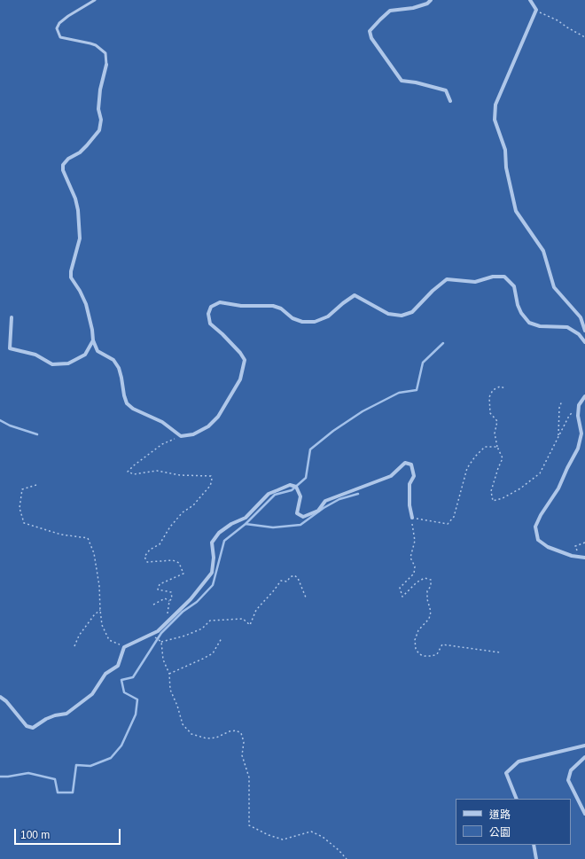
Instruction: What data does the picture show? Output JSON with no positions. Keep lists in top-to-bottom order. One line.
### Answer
{"legend":["道路","公園"],"scale_bar":"100 m"}
